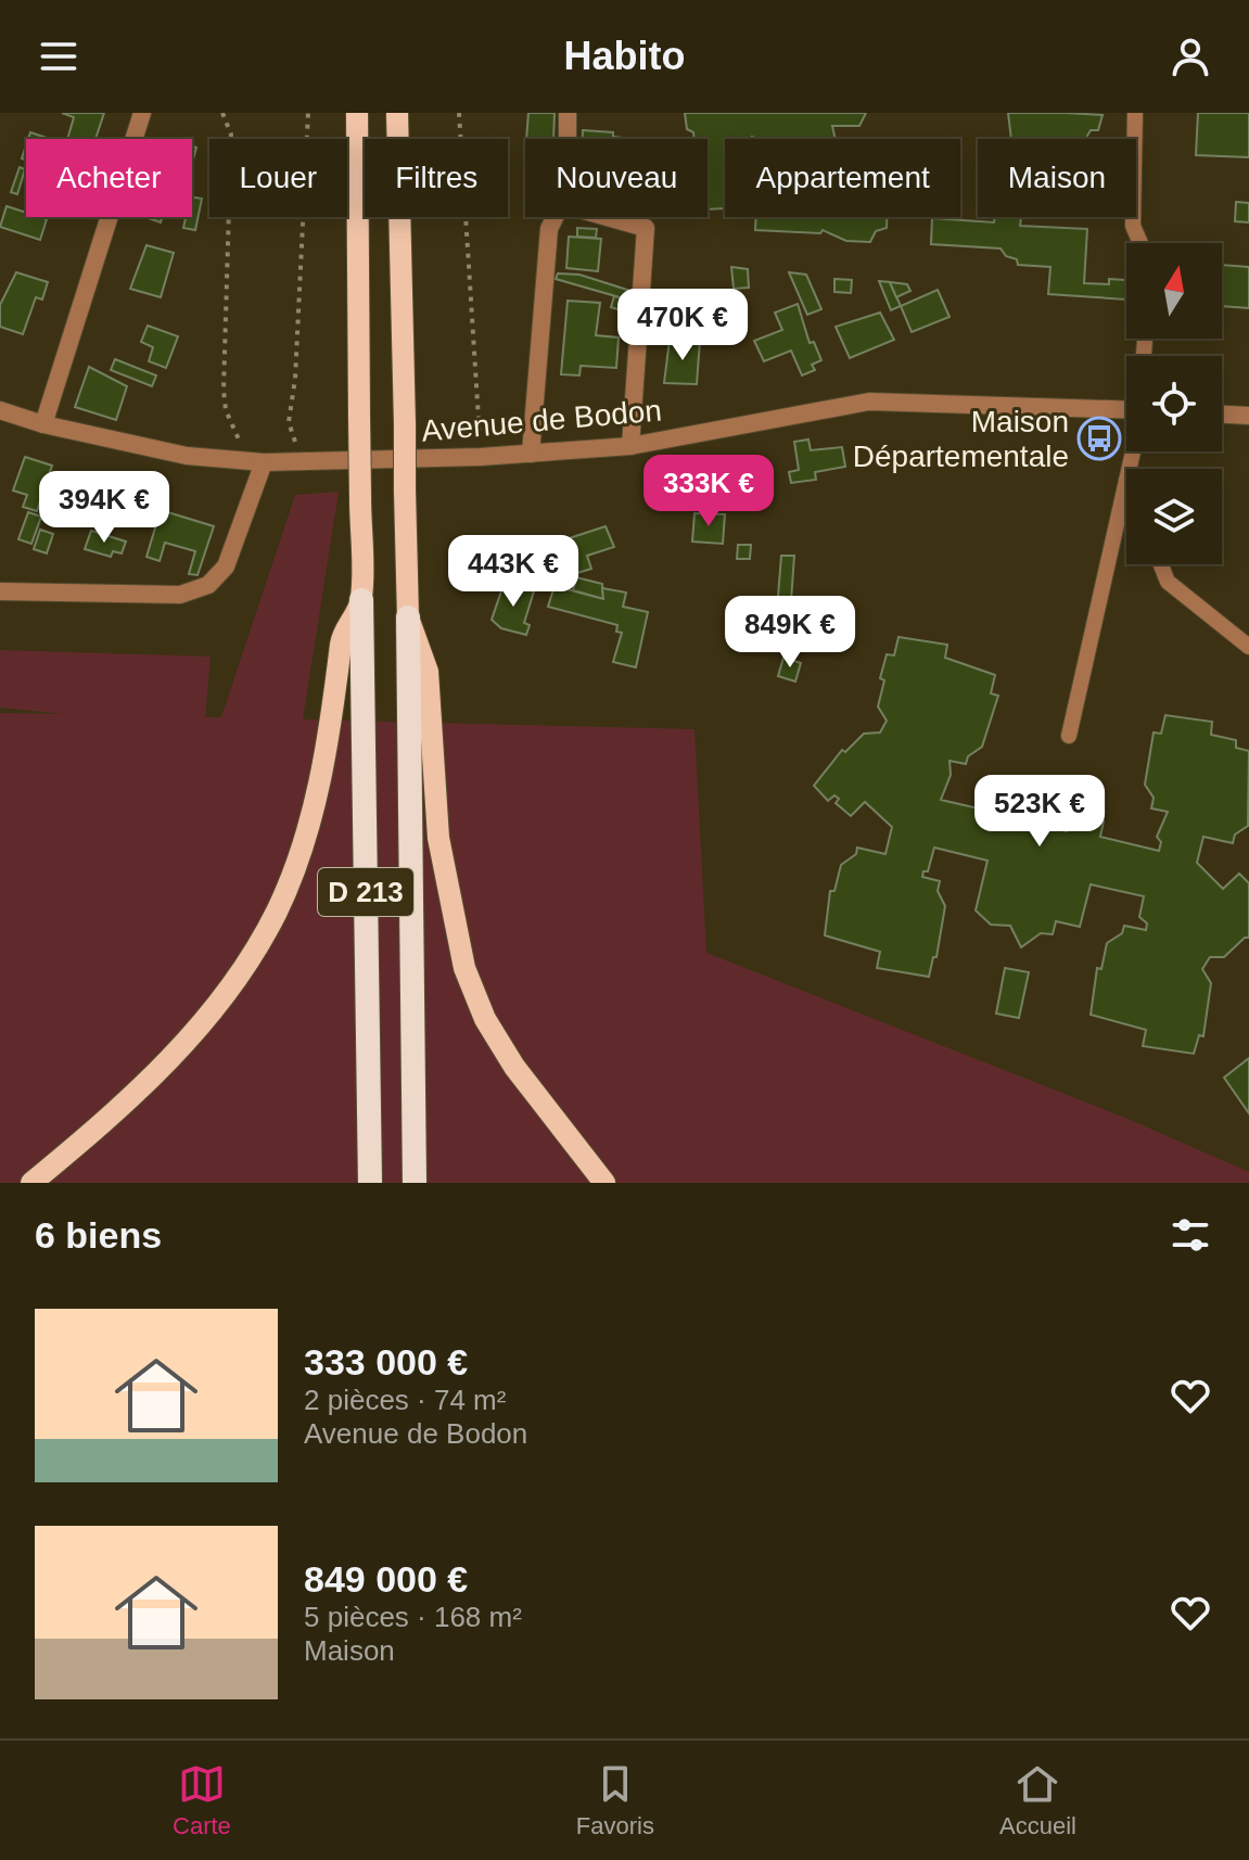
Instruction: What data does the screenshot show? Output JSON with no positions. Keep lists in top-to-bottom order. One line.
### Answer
{"streets":{"highway":["D 213"],"street":["Avenue de Bodon"]},"places":{"bus stop":["Maison Départementale"]},"north":"top","page":{"header":"Habito","chip":["Acheter","Louer","Filtres","Nouveau","Appartement","Maison"],"price":["470K €","333K €","394K €","443K €","849K €","523K €"],"heading":"6 biens","list":[{"name":"333 000 €","note":"2 pièces · 74 m² · Avenue de Bodon"},{"name":"849 000 €","note":"5 pièces · 168 m² · Maison"}],"tabs":["Carte","Favoris","Accueil"]}}
